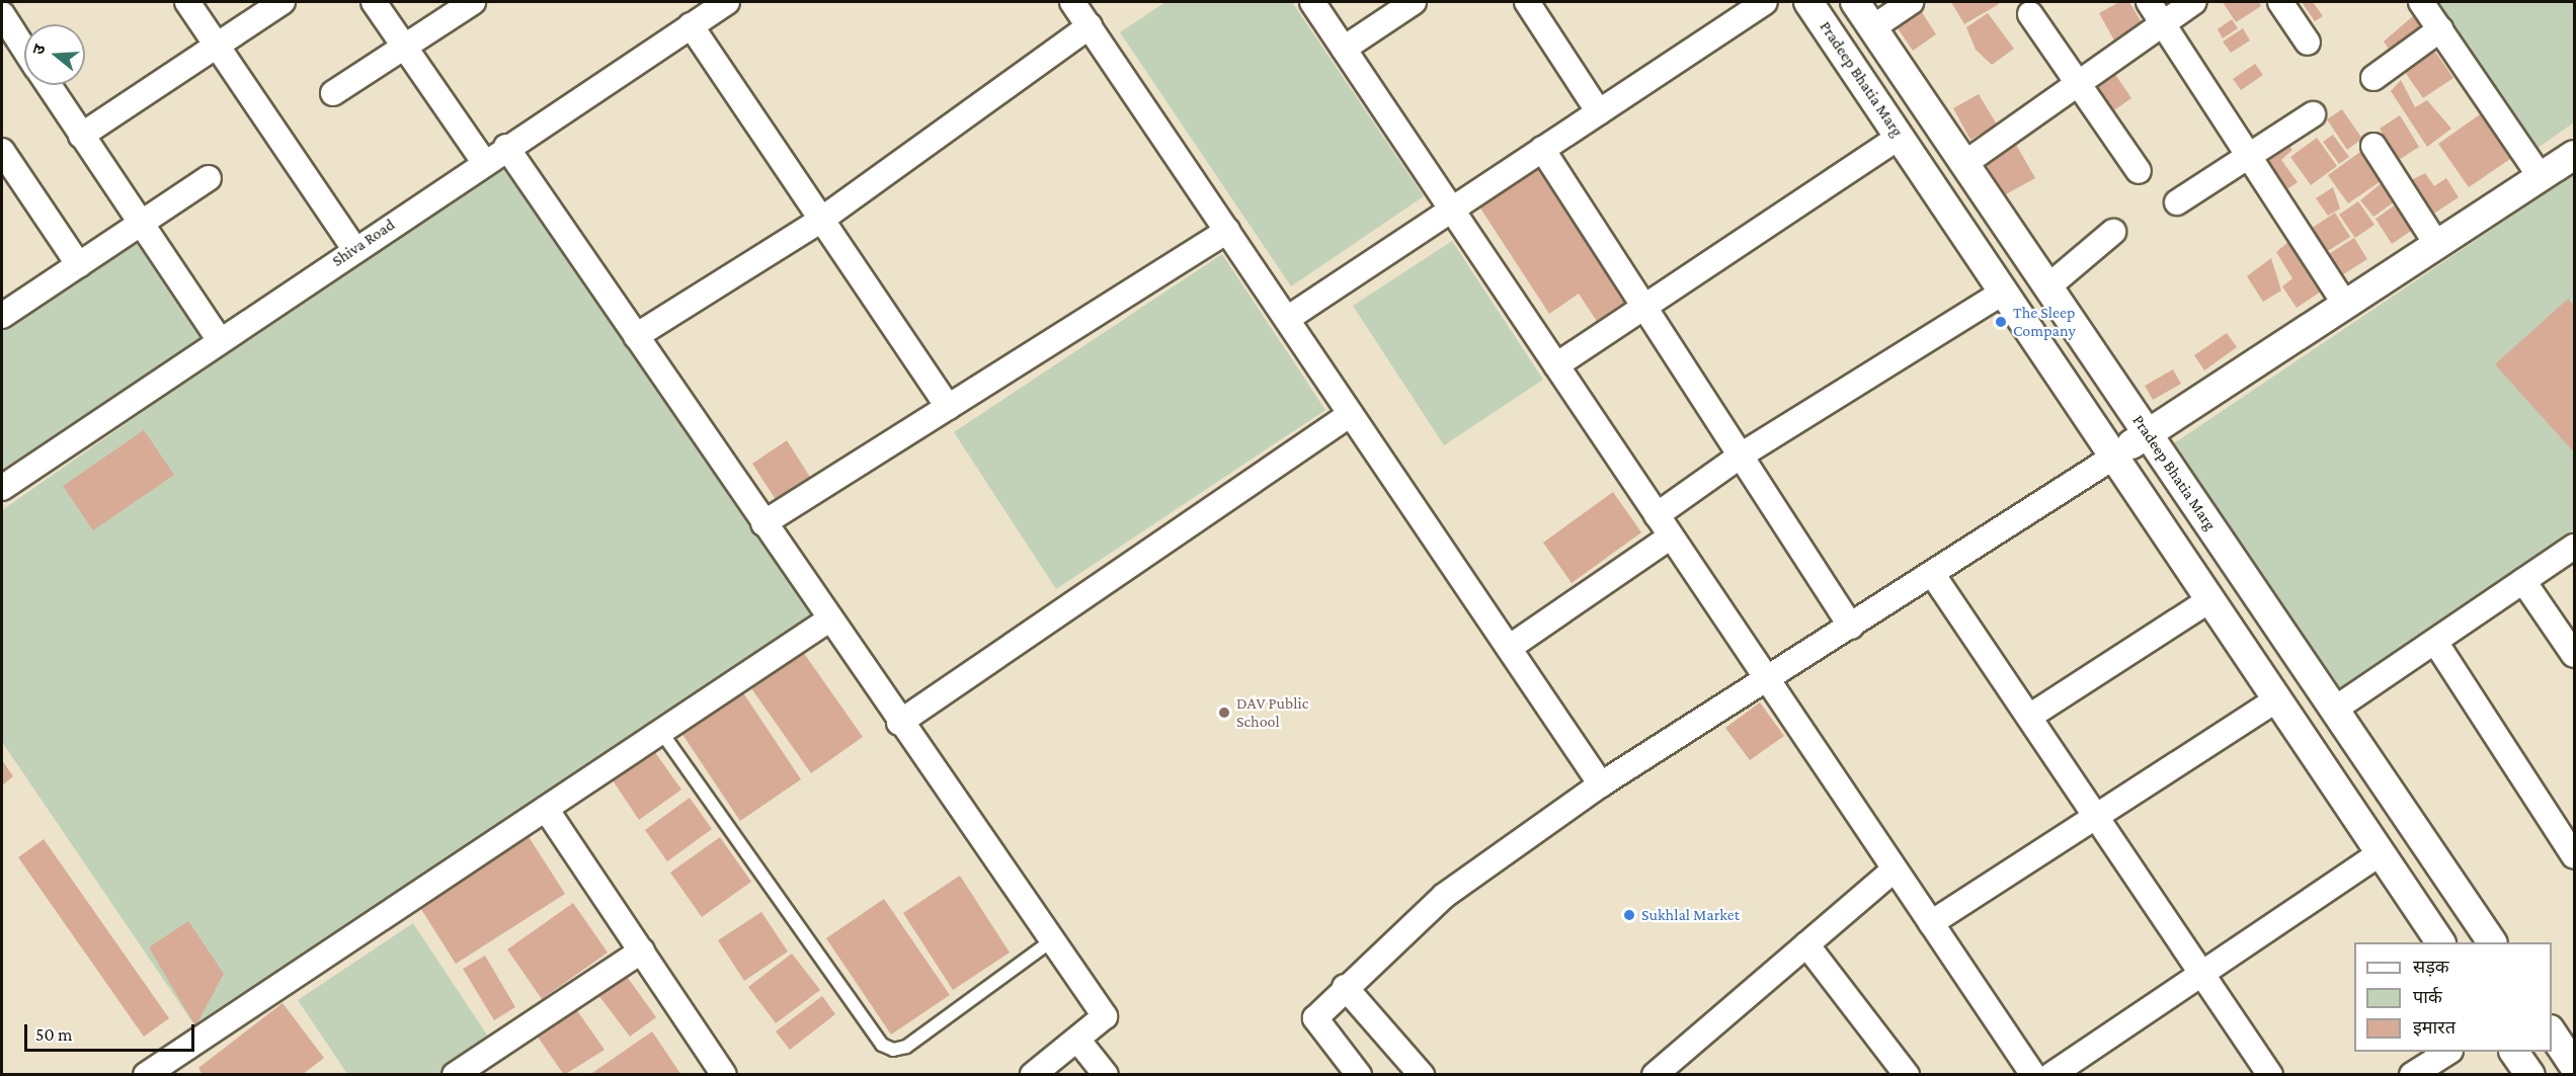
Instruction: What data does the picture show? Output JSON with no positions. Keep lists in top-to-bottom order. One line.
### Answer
{"streets":{"street":["Pradeep Bhatia Marg","Shiva Road"]},"places":["The Sleep Company","DAV Public School","Sukhlal Market"],"legend":["सड़क","पार्क","इमारत"],"scale_bar":"50 m","north":"left"}
